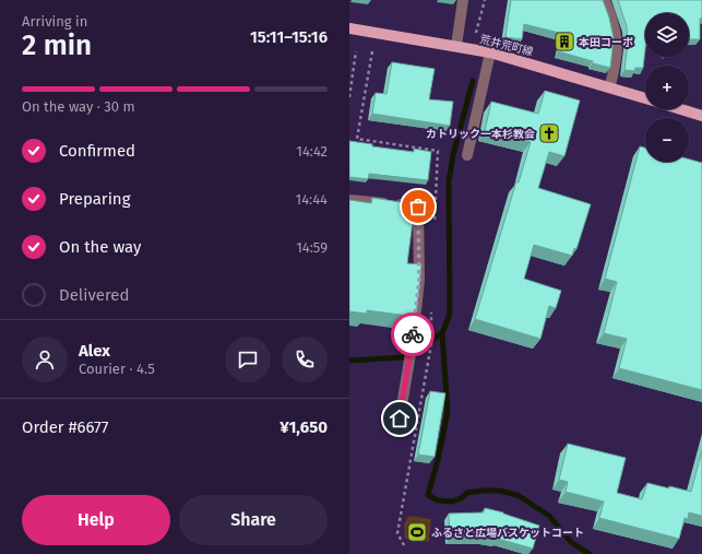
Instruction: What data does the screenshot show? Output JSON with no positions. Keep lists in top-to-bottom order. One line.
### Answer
{"streets":{"main road":["荒井荒町線"]},"places":{"building":["本田コーポ"],"church":["カトリック一本杉教会"],"sports":["ふるさと広場バスケットコート"]},"page":{"heading":["2 min","Arriving in","15:11–15:16"],"panel":["Alex","Courier · 4.5","Order #6677","¥1,650"],"map_buttons":["+","−"],"bar":"On the way · 30 m","list":[["Confirmed","14:42"],["Preparing","14:44"],["On the way","14:59"],"Delivered"],"buttons":["Help","Share"]}}
